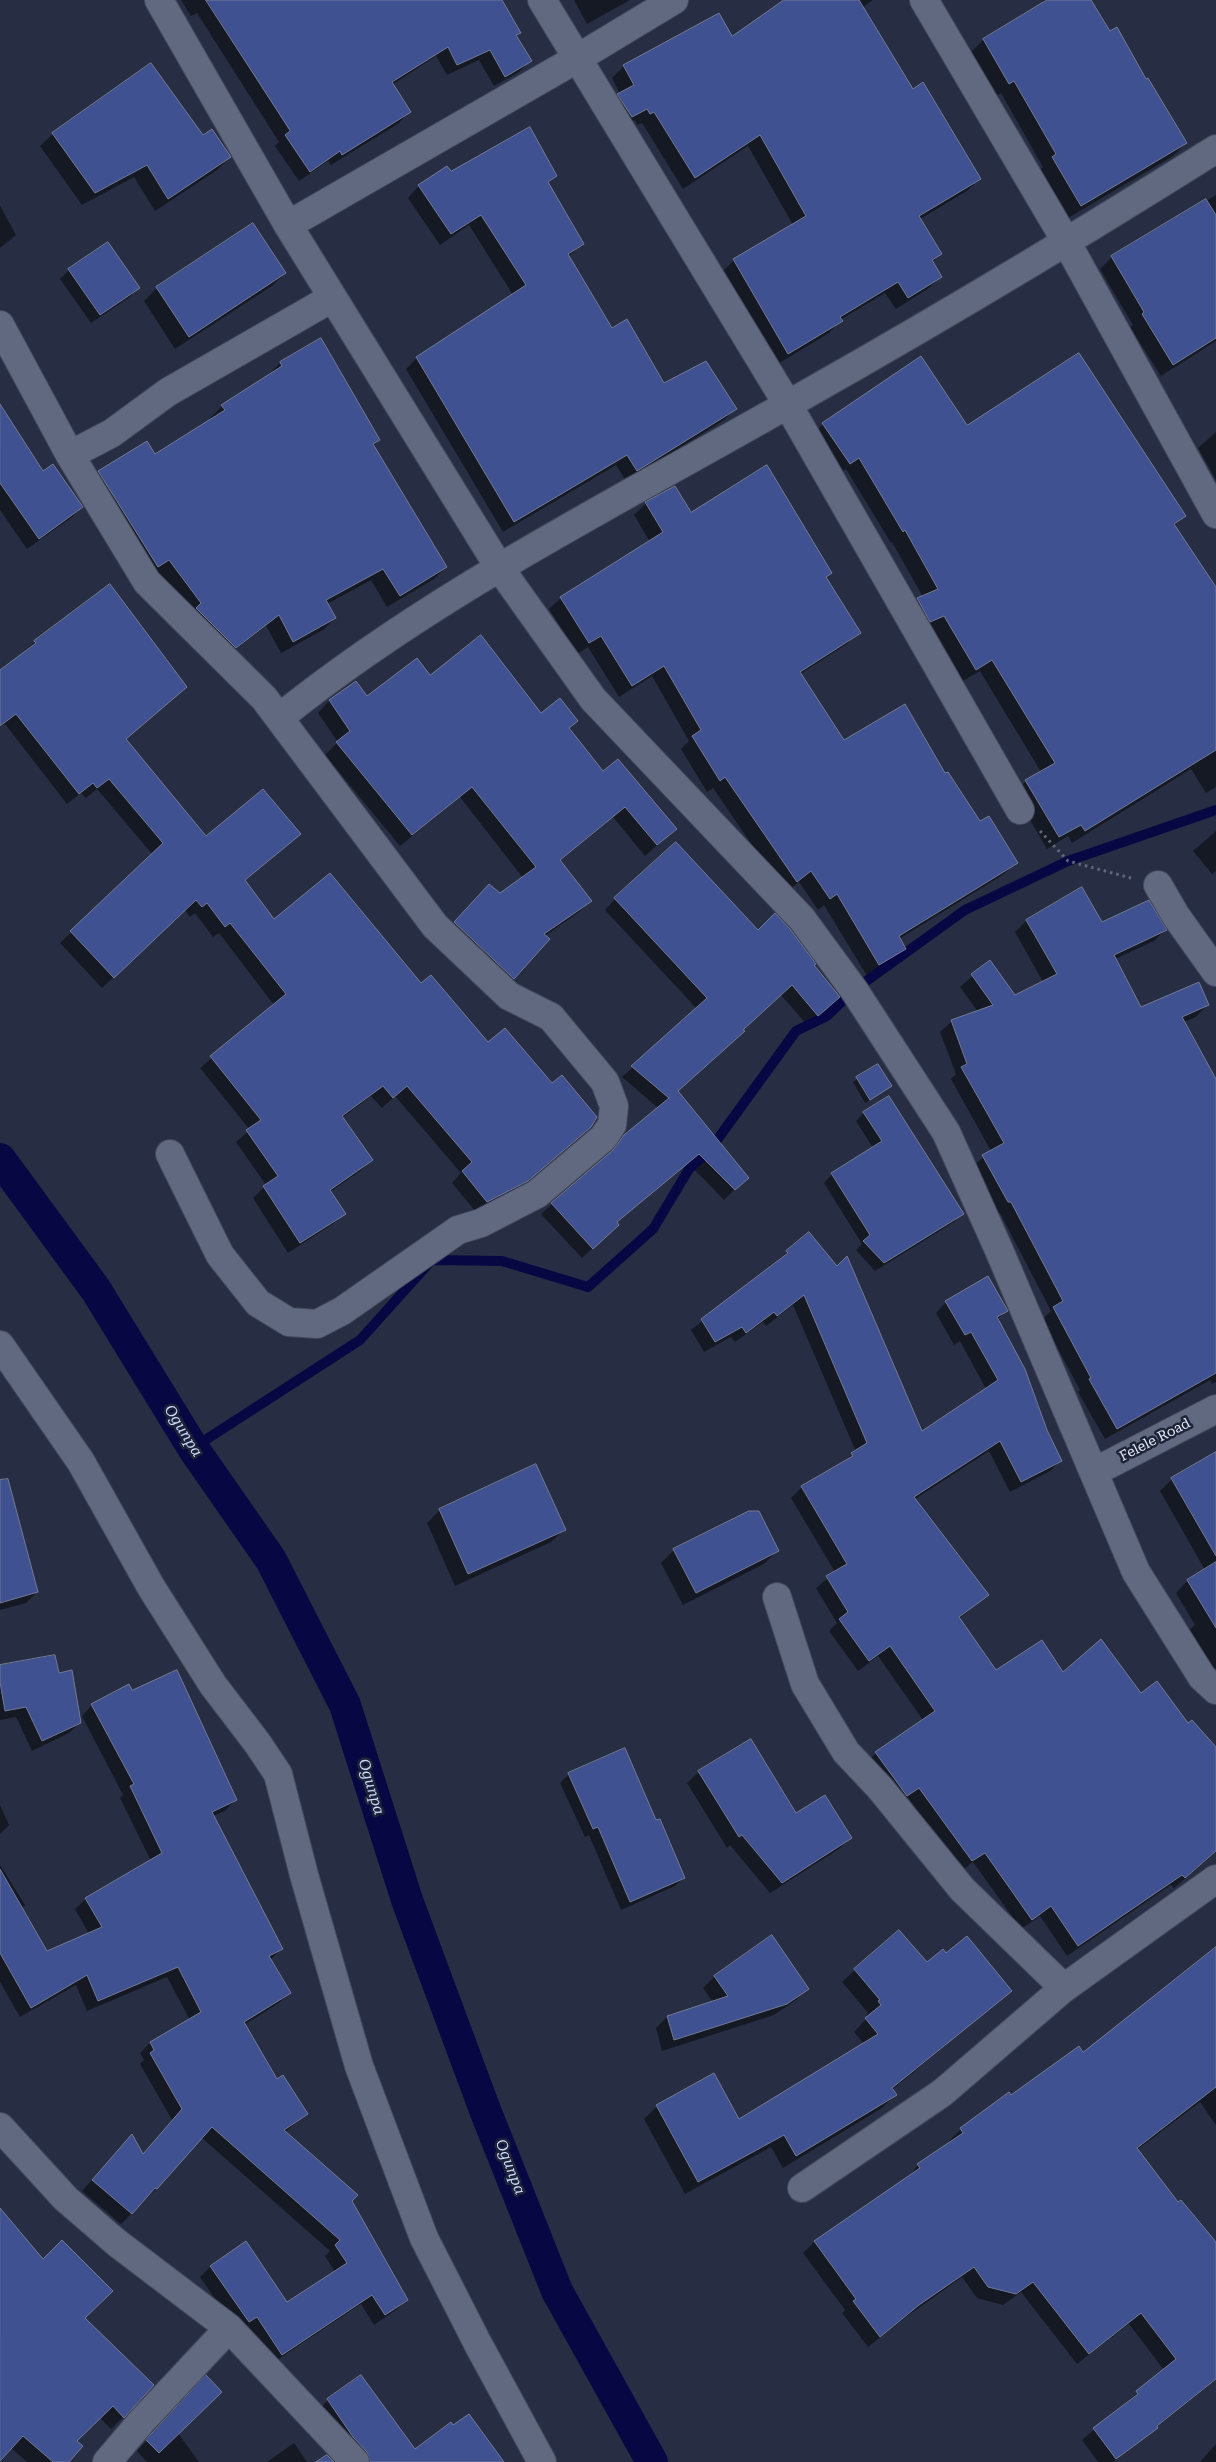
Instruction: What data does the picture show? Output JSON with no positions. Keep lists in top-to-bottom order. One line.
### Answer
{"streets":{"street":["Felele Road"]},"water":["Ogunpa"]}
